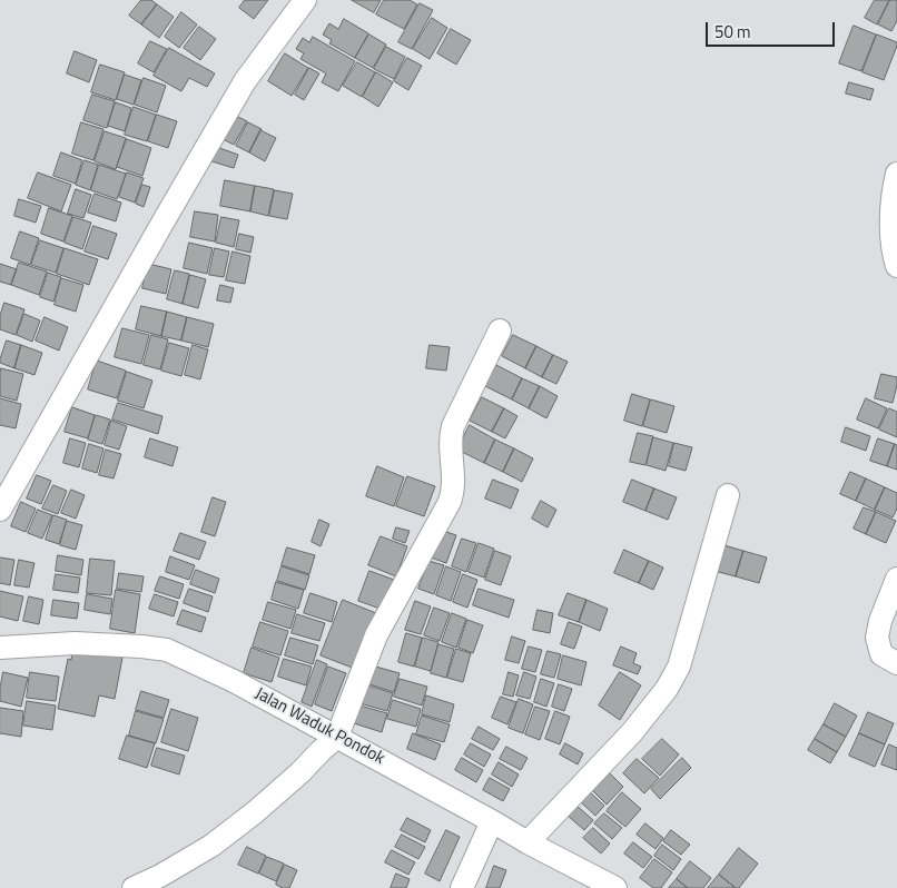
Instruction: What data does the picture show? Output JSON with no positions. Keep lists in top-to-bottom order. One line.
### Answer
{"streets":{"street":["Jalan Waduk Pondok"]},"scale_bar":"50 m"}
